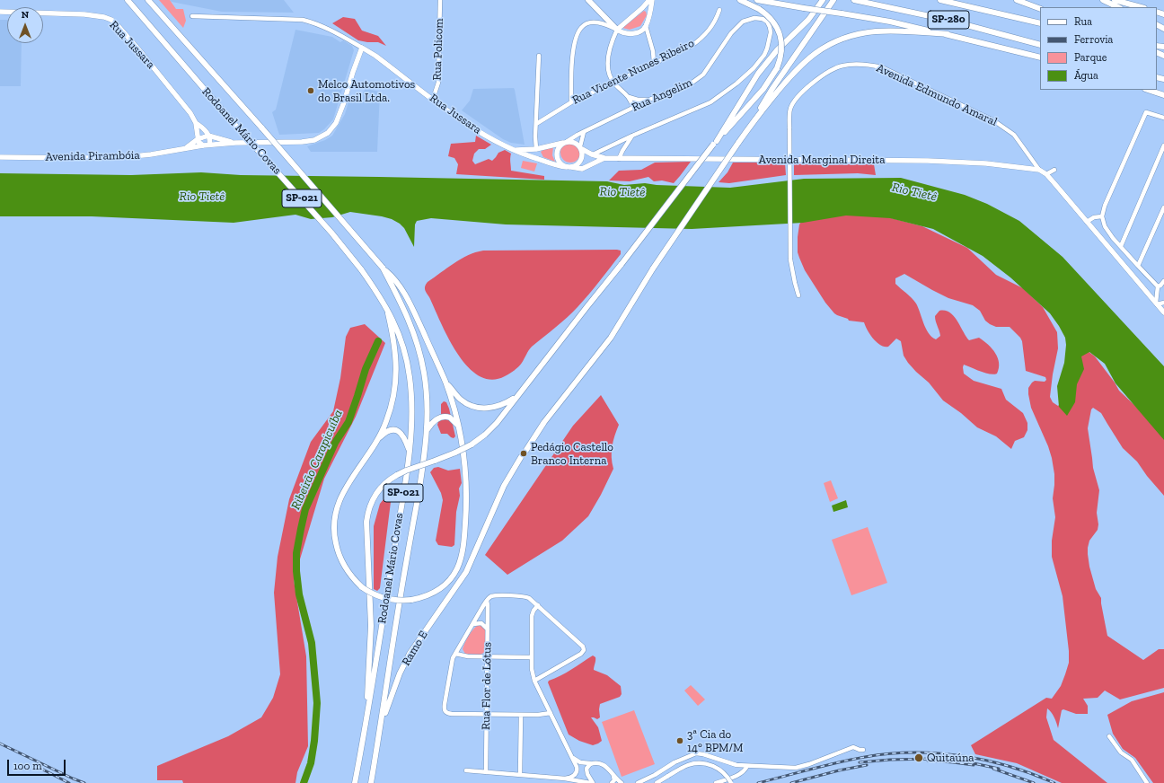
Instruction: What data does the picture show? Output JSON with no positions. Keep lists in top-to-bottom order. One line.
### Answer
{"streets":{"highway":["SP-280","Rodoanel Mário Covas","SP-021","Ramo E"],"main road":["Rua Jussara","Avenida Edmundo Amaral","Avenida Pirambóia","Avenida Marginal Direita"],"street":["Rua Policom","Rua Vicente Nunes Ribeiro","Rua Angelim","Rua Flor de Lótus"]},"crossings":[["Rua Jussara","Rua Policom"],["Rua Jussara","Rua Angelim"],["Rua Jussara","Avenida Pirambóia"],["Rua Jussara","Avenida Marginal Direita"],["Rua Angelim","Avenida Marginal Direita"],["Avenida Edmundo Amaral","Avenida Marginal Direita"],["Rodoanel Mário Covas","Ramo E"]],"water":["Rio Tietê","Ribeirão Carapicuíba"],"places":["Melco Automotivos do Brasil Ltda.","Pedágio Castello Branco Interna","3ª Cia do 14º BPM/M","Quitaúna"],"legend":["Rua","Ferrovia","Parque","Água"],"scale_bar":"100 m","north":"top"}
